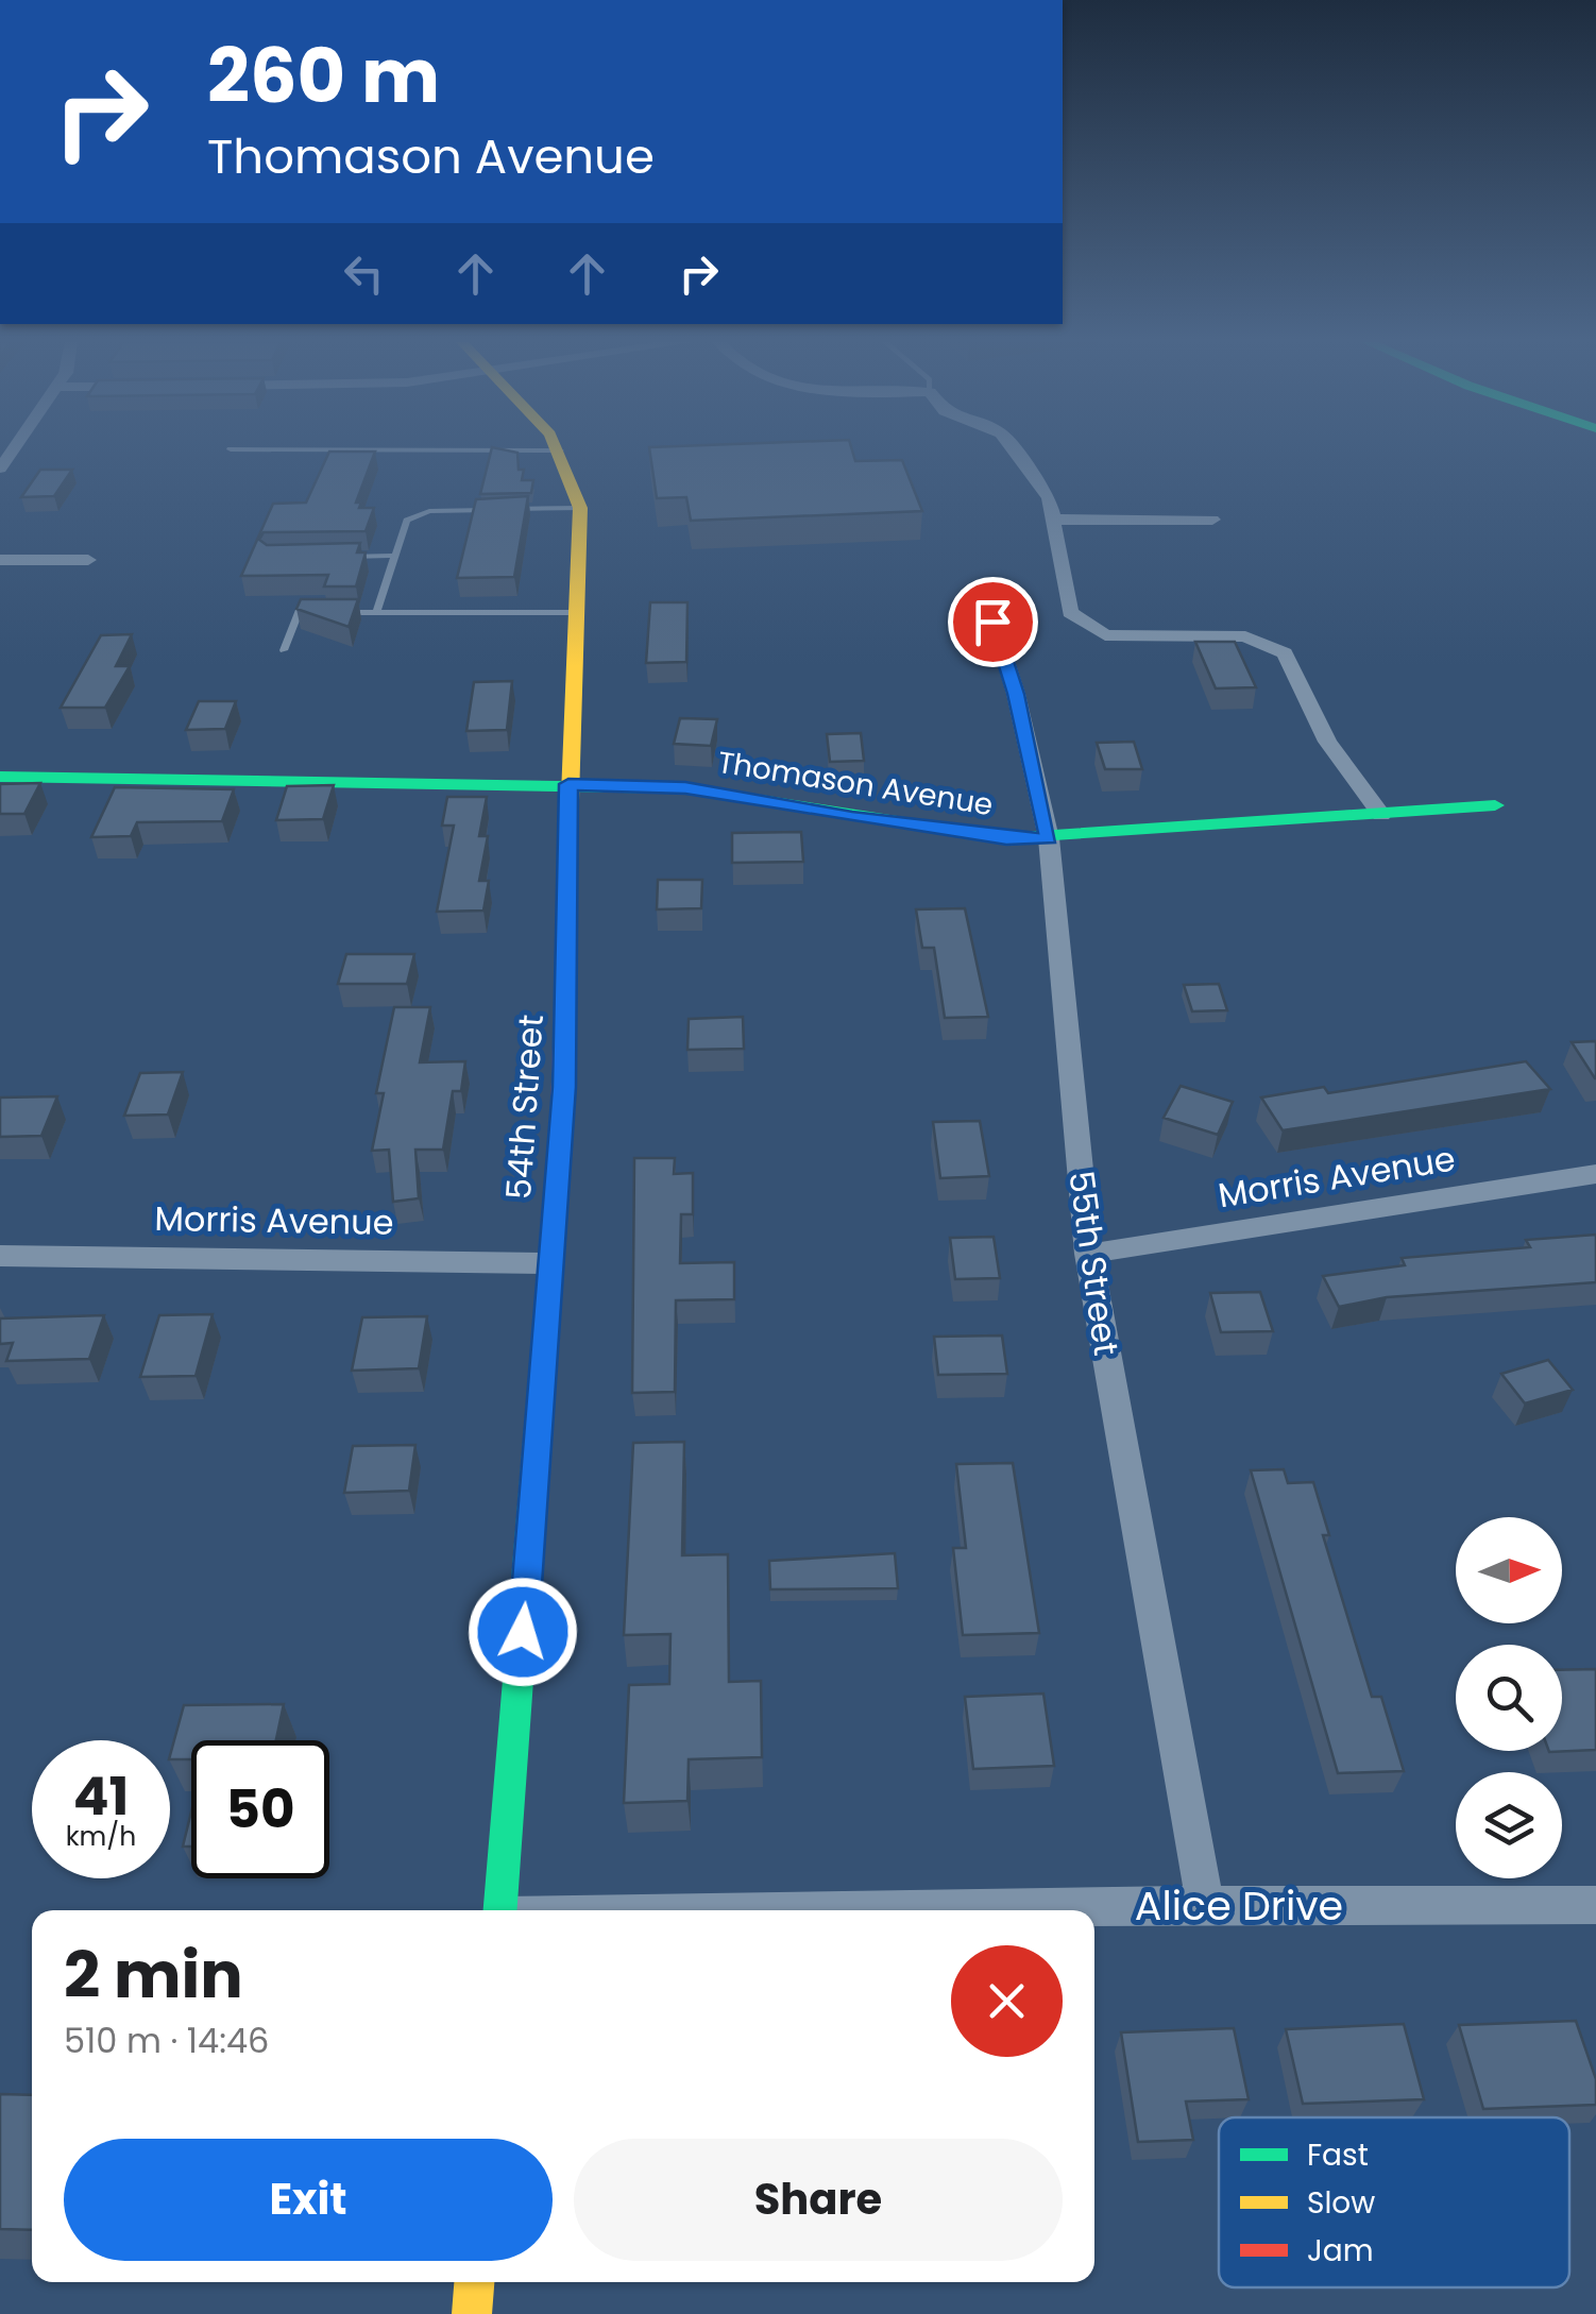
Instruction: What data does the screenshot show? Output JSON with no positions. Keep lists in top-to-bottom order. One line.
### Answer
{"streets":{"main road":["Thomason Avenue","54th Street"],"street":["Morris Avenue","55th Street","Alice Drive"]},"crossings":[["Thomason Avenue","54th Street"],["Thomason Avenue","55th Street"],["54th Street","Morris Avenue"],["Morris Avenue","55th Street"],["55th Street","Alice Drive"]],"legend":["Fast","Slow","Jam"],"north":"right","page":{"turn":["260 m","Thomason Avenue"],"speed":"41 km/h","limit":"50","heading":["2 min","510 m · 14:46"],"buttons":["Exit","Share"]}}
